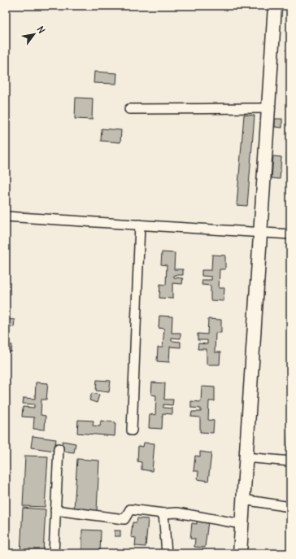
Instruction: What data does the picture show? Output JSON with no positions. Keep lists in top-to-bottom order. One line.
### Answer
{"north":"top right"}
